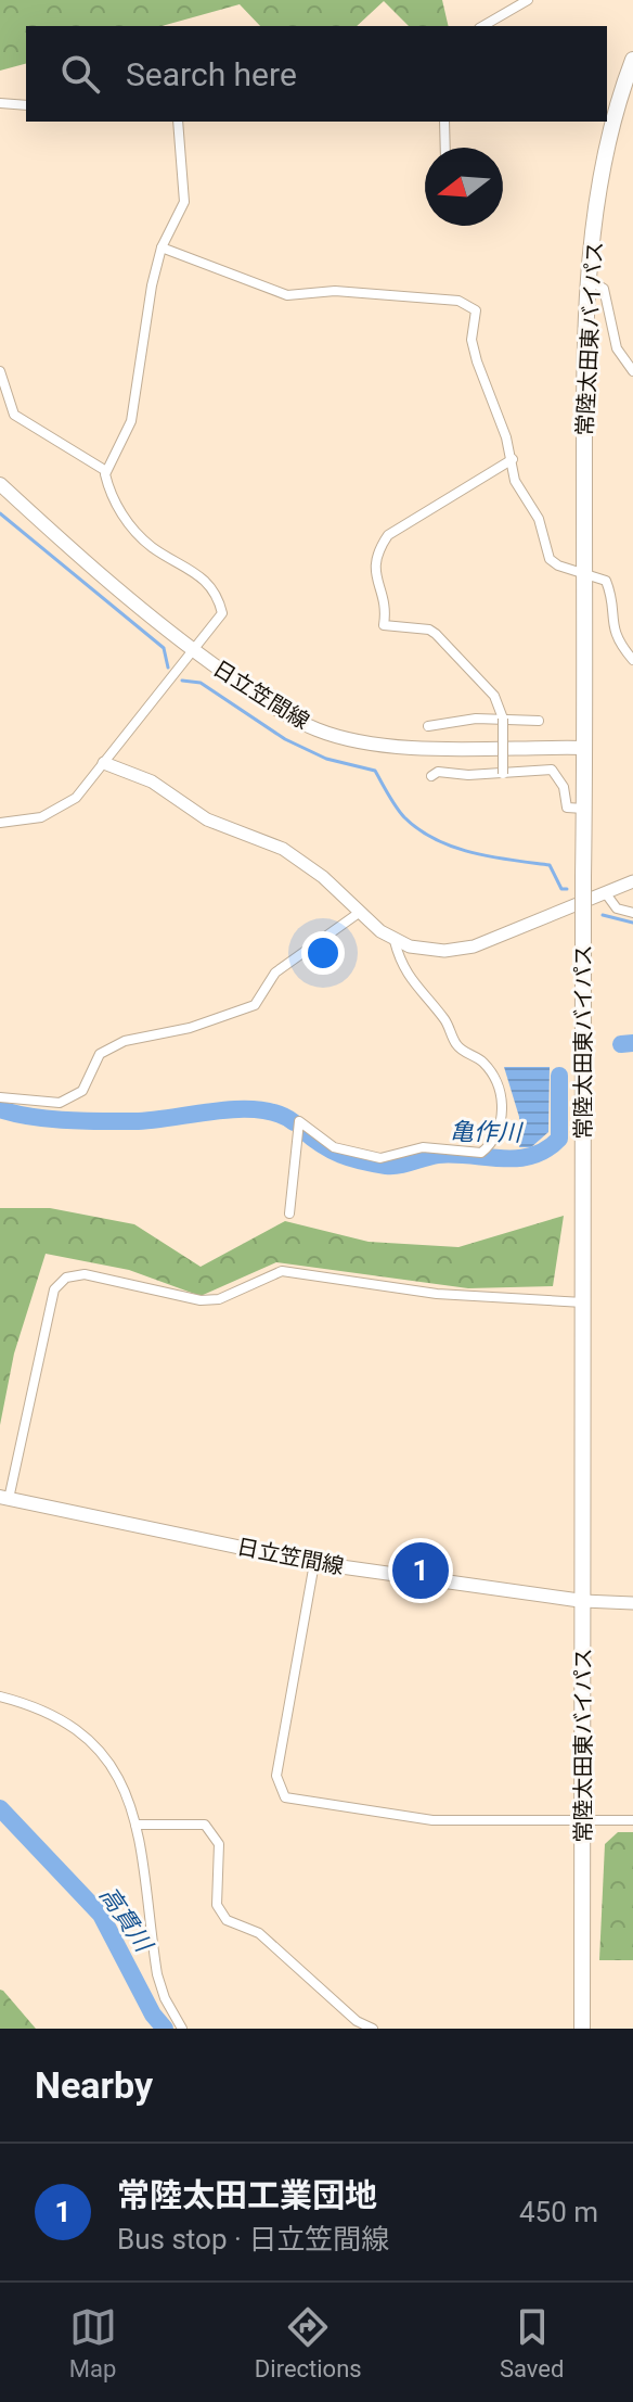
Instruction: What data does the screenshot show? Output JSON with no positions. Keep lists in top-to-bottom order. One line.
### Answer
{"streets":{"highway":["常陸太田東バイパス"],"main road":["日立笠間線"]},"crossings":[["常陸太田東バイパス","日立笠間線"]],"water":["亀作川","高貫川"],"north":"left","page":{"search":"Search here","pins":"1","heading":"Nearby","list":[{"mark":"1","name":"常陸太田工業団地","note":"Bus stop · 日立笠間線","value":"450 m"}],"nav":["Map","Directions","Saved"]}}
